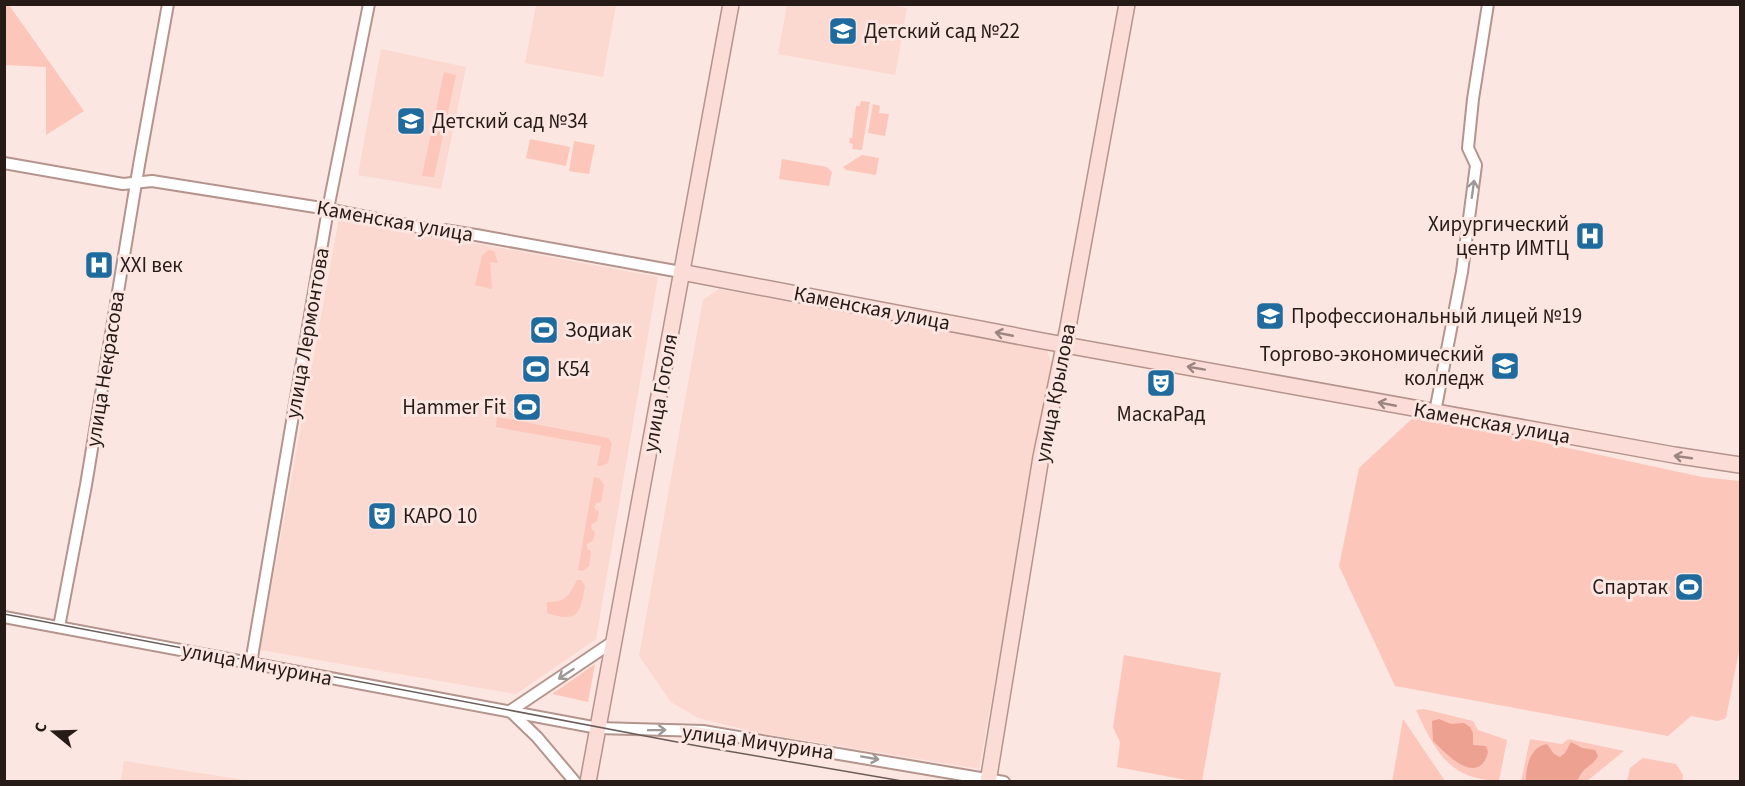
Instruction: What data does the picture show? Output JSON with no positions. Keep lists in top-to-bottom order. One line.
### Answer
{"streets":{"street":["Каменская улица","улица Лермонтова","улица Некрасова","улица Гоголя","улица Крылова","улица Мичурина"]},"crossings":[["Каменская улица","улица Лермонтова"],["Каменская улица","улица Некрасова"],["Каменская улица","улица Гоголя"],["Каменская улица","улица Крылова"],["улица Лермонтова","улица Мичурина"],["улица Некрасова","улица Мичурина"],["улица Гоголя","улица Мичурина"],["улица Крылова","улица Мичурина"]],"one_way":["Каменская улица","улица Мичурина"],"places":{"school or university":["Детский сад №22","Детский сад №34","Профессиональный лицей №19","Торгово-экономический колледж"],"hospital":["Хирургический центр ИМТЦ","XXI век"],"sports":["Зодиак","К54","Hammer Fit","Спартак"],"theatre":["МаскаРад","КАРО 10"]},"north":"left"}
